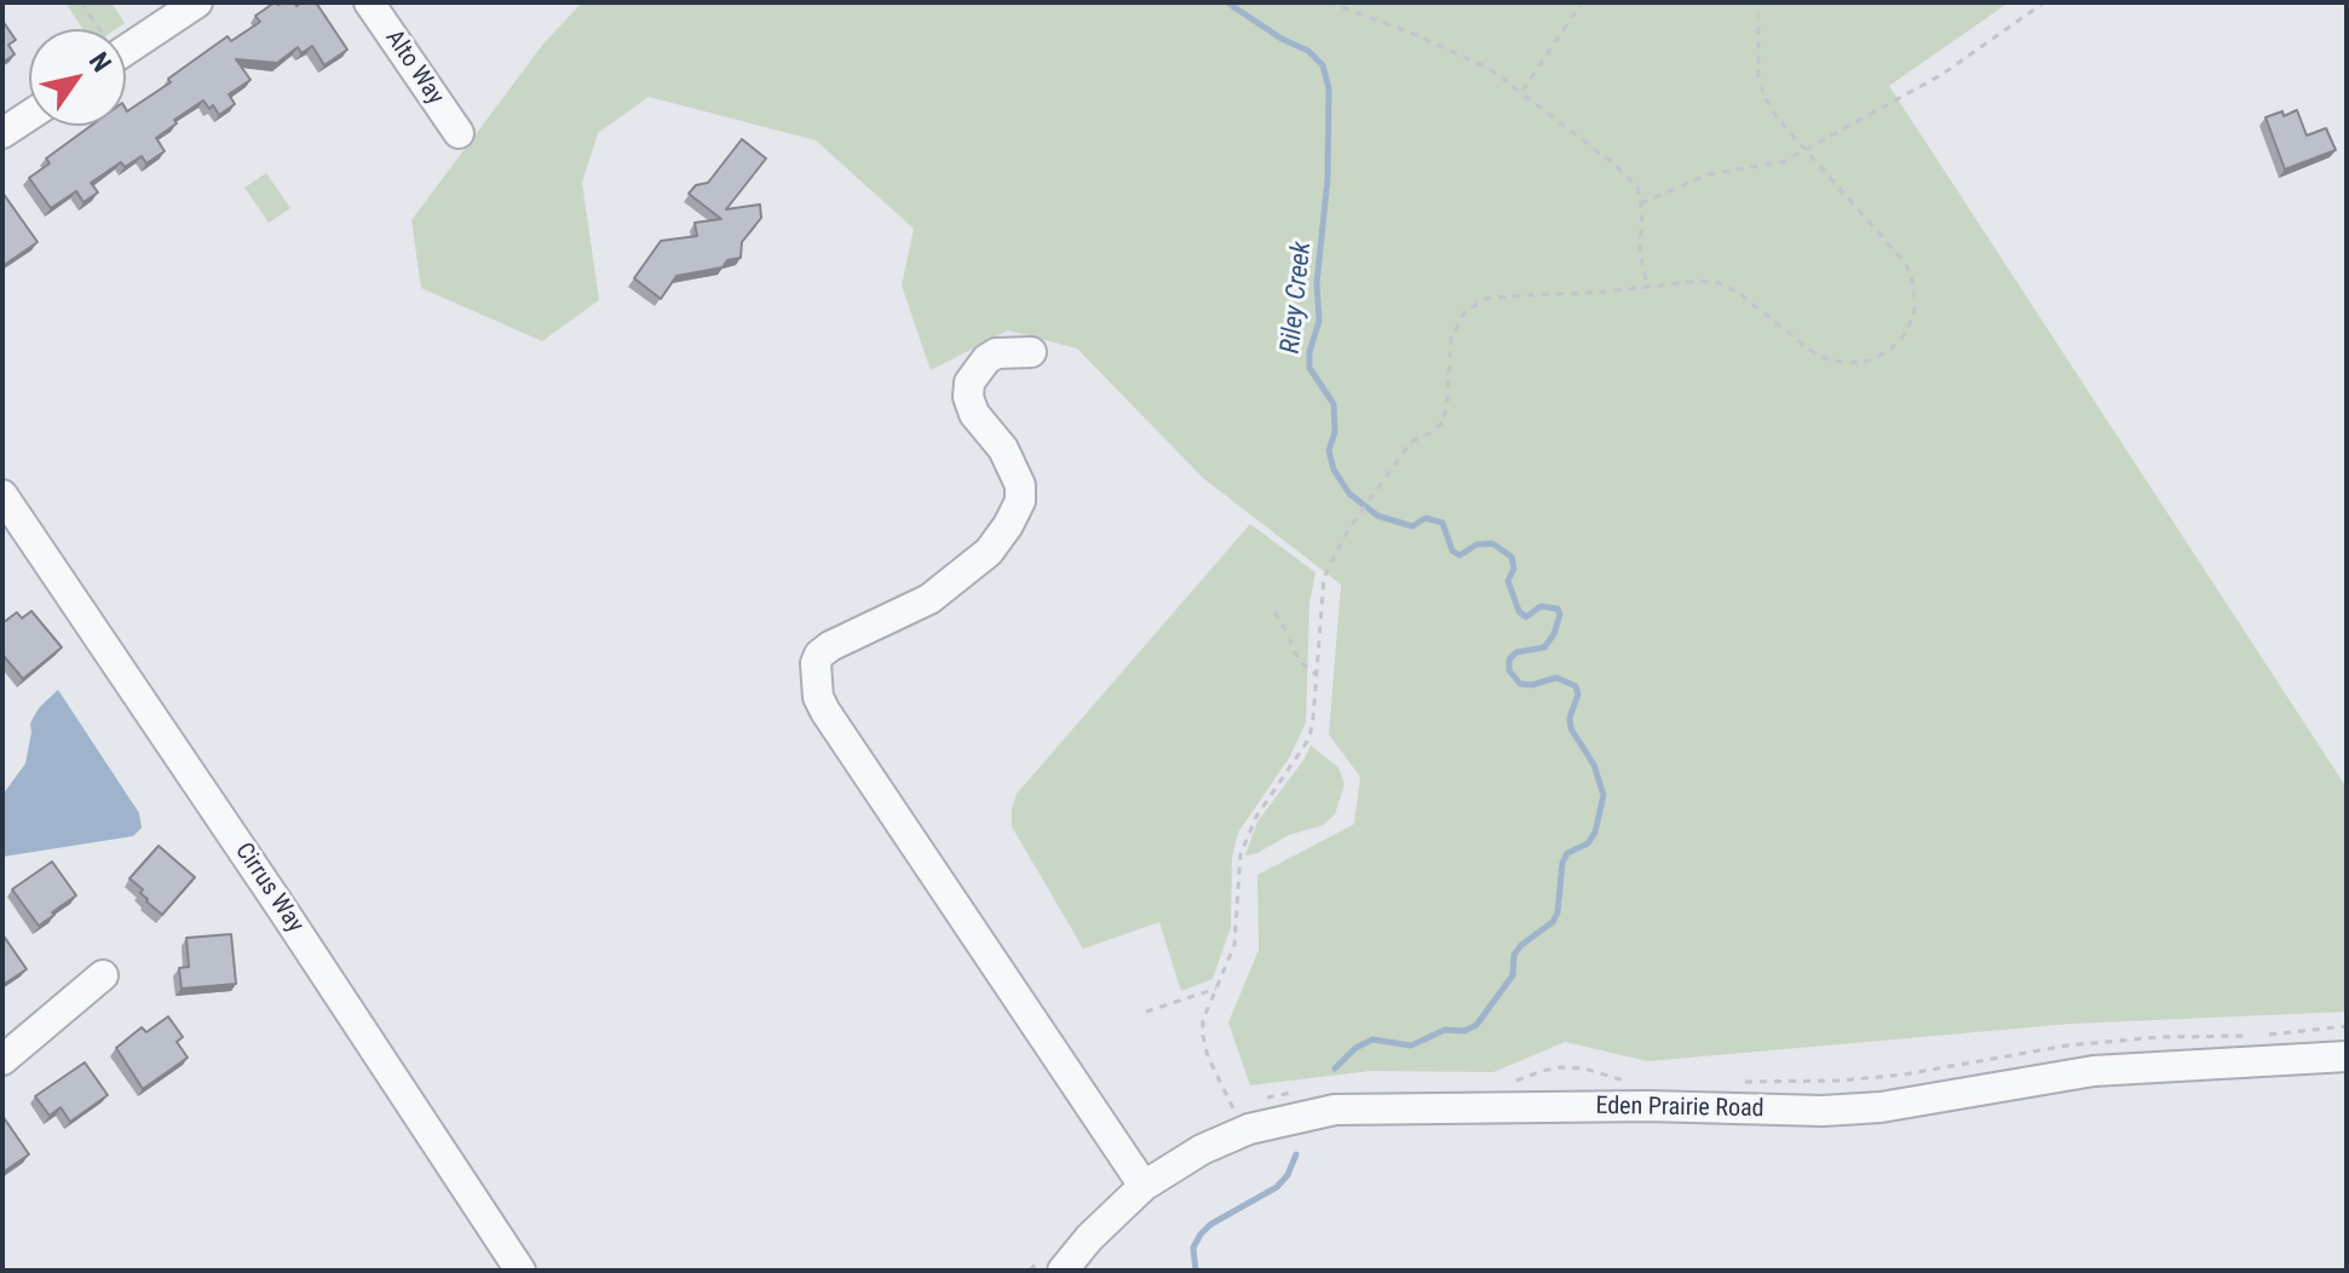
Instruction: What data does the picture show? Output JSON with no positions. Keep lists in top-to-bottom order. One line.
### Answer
{"streets":{"street":["Alto Way","Cirrus Way","Eden Prairie Road"]},"water":["Riley Creek"],"north":"top right"}
